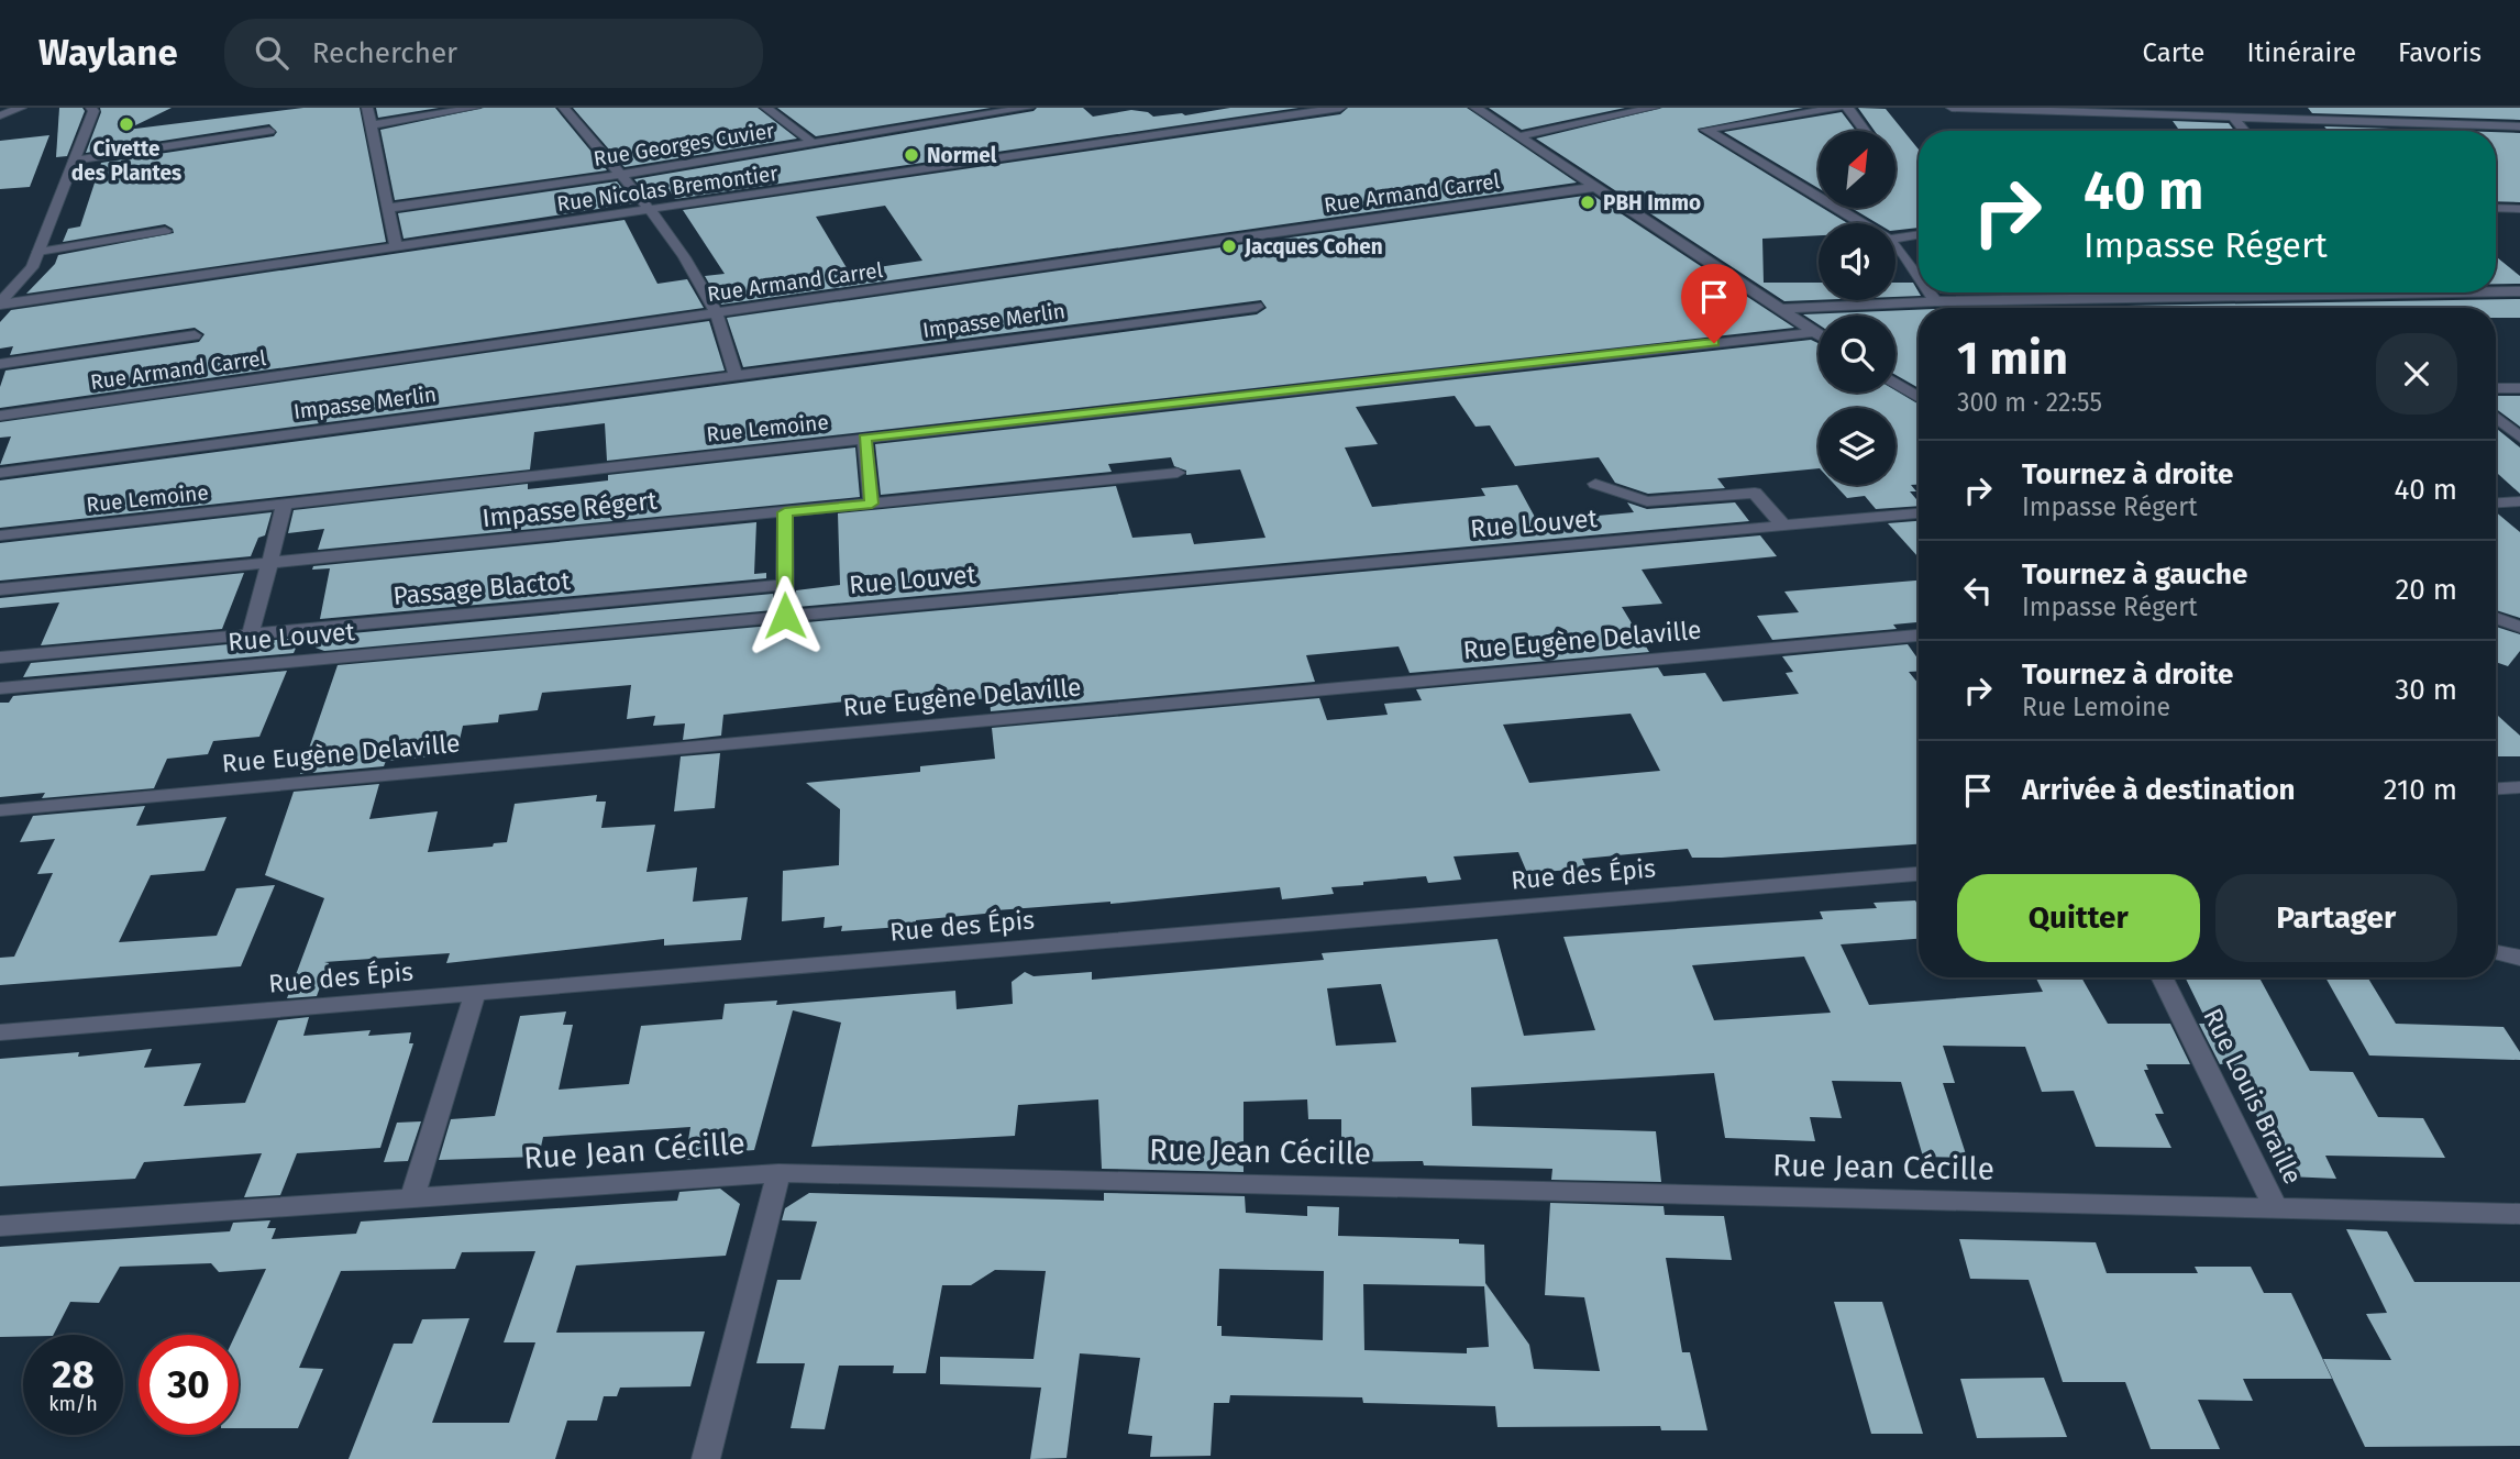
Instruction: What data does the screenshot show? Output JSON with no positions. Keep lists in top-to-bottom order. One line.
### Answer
{"streets":{"street":["Rue Georges Cuvier","Rue Nicolas Bremontier","Rue Armand Carrel","Impasse Merlin","Rue Lemoine","Impasse Régert","Rue Louvet","Passage Blactot","Rue Eugène Delaville","Rue des Épis","Rue Louis Braille","Rue Jean Cécille"]},"crossings":[["Rue Louis Braille","Rue Jean Cécille"]],"places":["Civette des Plantes","Normel","PBH Immo","Jacques Cohen"],"north":"top right","page":{"header":"Waylane","search":"Rechercher","nav":["Carte","Itinéraire","Favoris"],"turn":["40 m","Impasse Régert"],"heading":["1 min","300 m · 22:55"],"list":[{"name":"Tournez à droite","note":"Impasse Régert","value":"40 m"},{"name":"Tournez à gauche","note":"Impasse Régert","value":"20 m"},{"name":"Tournez à droite","note":"Rue Lemoine","value":"30 m"},{"name":"Arrivée à destination","value":"210 m"}],"buttons":["Quitter","Partager"],"speed":"28 km/h","limit":"30"}}
